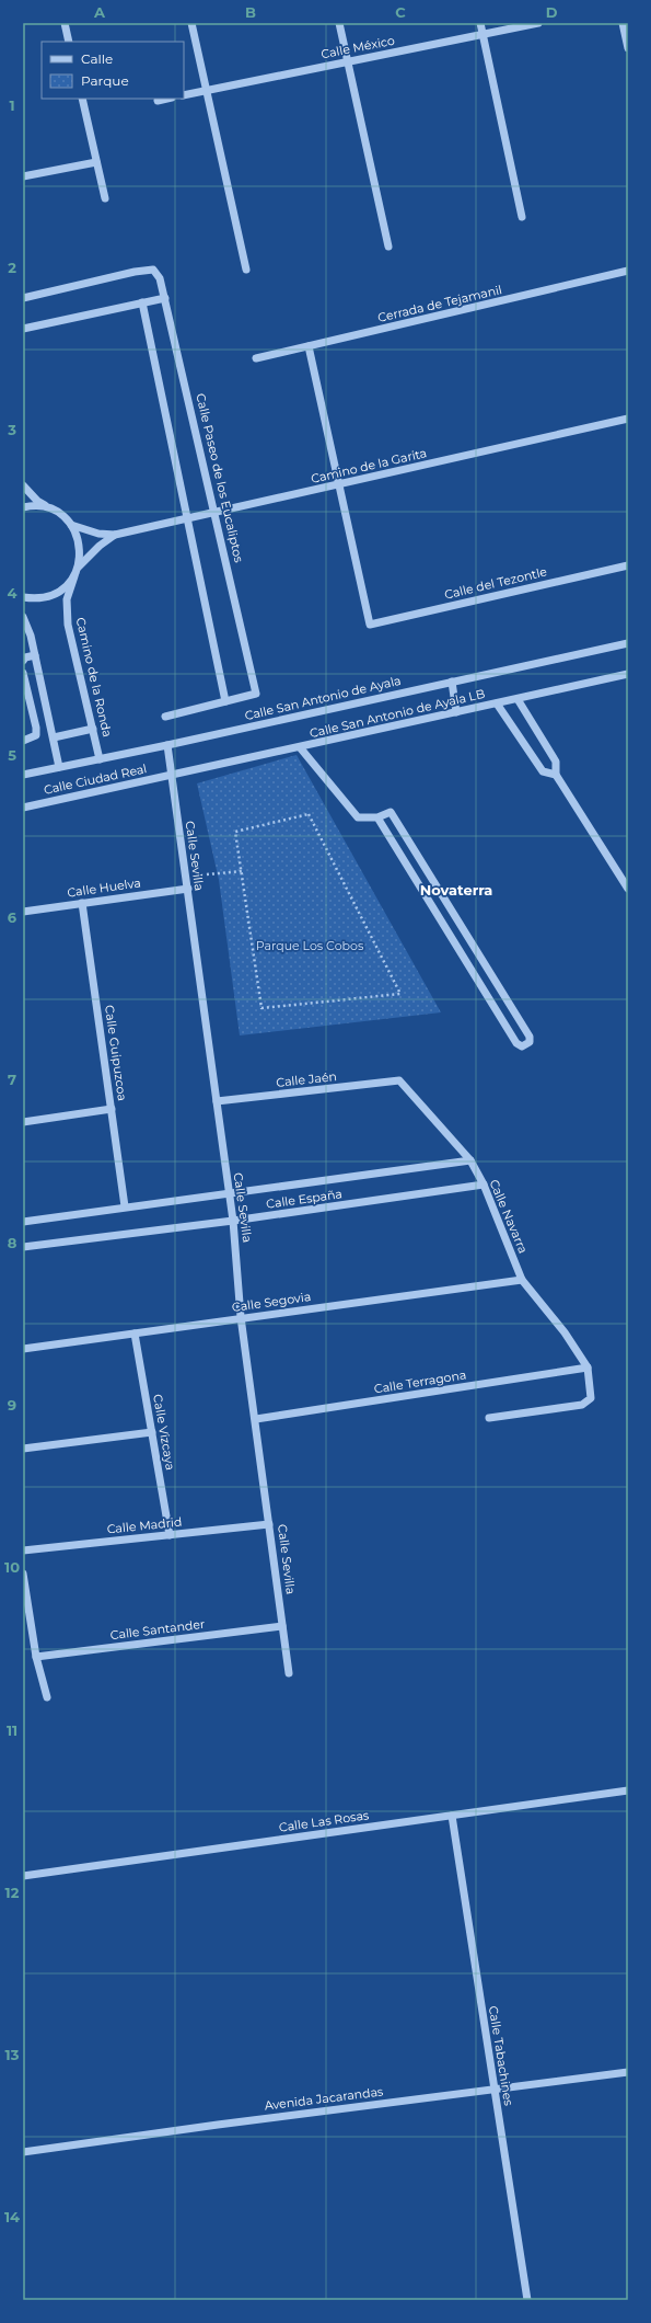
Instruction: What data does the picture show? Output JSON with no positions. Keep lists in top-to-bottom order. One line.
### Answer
{"streets":{"street":["Calle México","Cerrada de Tejamanil","Camino de la Garita","Calle Paseo de los Eucaliptos","Calle del Tezontle","Camino de la Ronda","Calle San Antonio de Ayala","Calle San Antonio de Ayala LB","Calle Ciudad Real","Calle Sevilla","Calle Huelva","Calle Guipuzcoa","Calle Jaén","Calle España","Calle Navarra","Calle Segovia","Calle Terragona","Calle Vizcaya","Calle Madrid","Calle Santander","Calle Las Rosas","Calle Tabachines","Avenida Jacarandas"]},"crossings":[["Camino de la Garita","Calle Paseo de los Eucaliptos"],["Camino de la Garita","Calle del Tezontle"],["Camino de la Garita","Camino de la Ronda"],["Camino de la Ronda","Calle San Antonio de Ayala"],["Calle San Antonio de Ayala","Calle Sevilla"],["Calle San Antonio de Ayala LB","Calle Ciudad Real"],["Calle San Antonio de Ayala LB","Calle Sevilla"],["Calle Ciudad Real","Calle Sevilla"],["Calle Sevilla","Calle Huelva"],["Calle Sevilla","Calle Jaén"],["Calle Sevilla","Calle España"],["Calle Sevilla","Calle Segovia"],["Calle Sevilla","Calle Terragona"],["Calle Sevilla","Calle Madrid"],["Calle Sevilla","Calle Santander"],["Calle Huelva","Calle Guipuzcoa"],["Calle Guipuzcoa","Calle España"],["Calle Jaén","Calle Navarra"],["Calle España","Calle Navarra"],["Calle Navarra","Calle Segovia"],["Calle Navarra","Calle Terragona"],["Calle Segovia","Calle Vizcaya"],["Calle Vizcaya","Calle Madrid"],["Calle Las Rosas","Calle Tabachines"],["Calle Tabachines","Avenida Jacarandas"]],"districts":["Novaterra"],"parks":["Parque Los Cobos"],"legend":["Calle","Parque"],"grid":{"columns":["A","B","C","D"],"rows":["1","2","3","4","5","6","7","8","9","10","11","12","13","14"]}}
